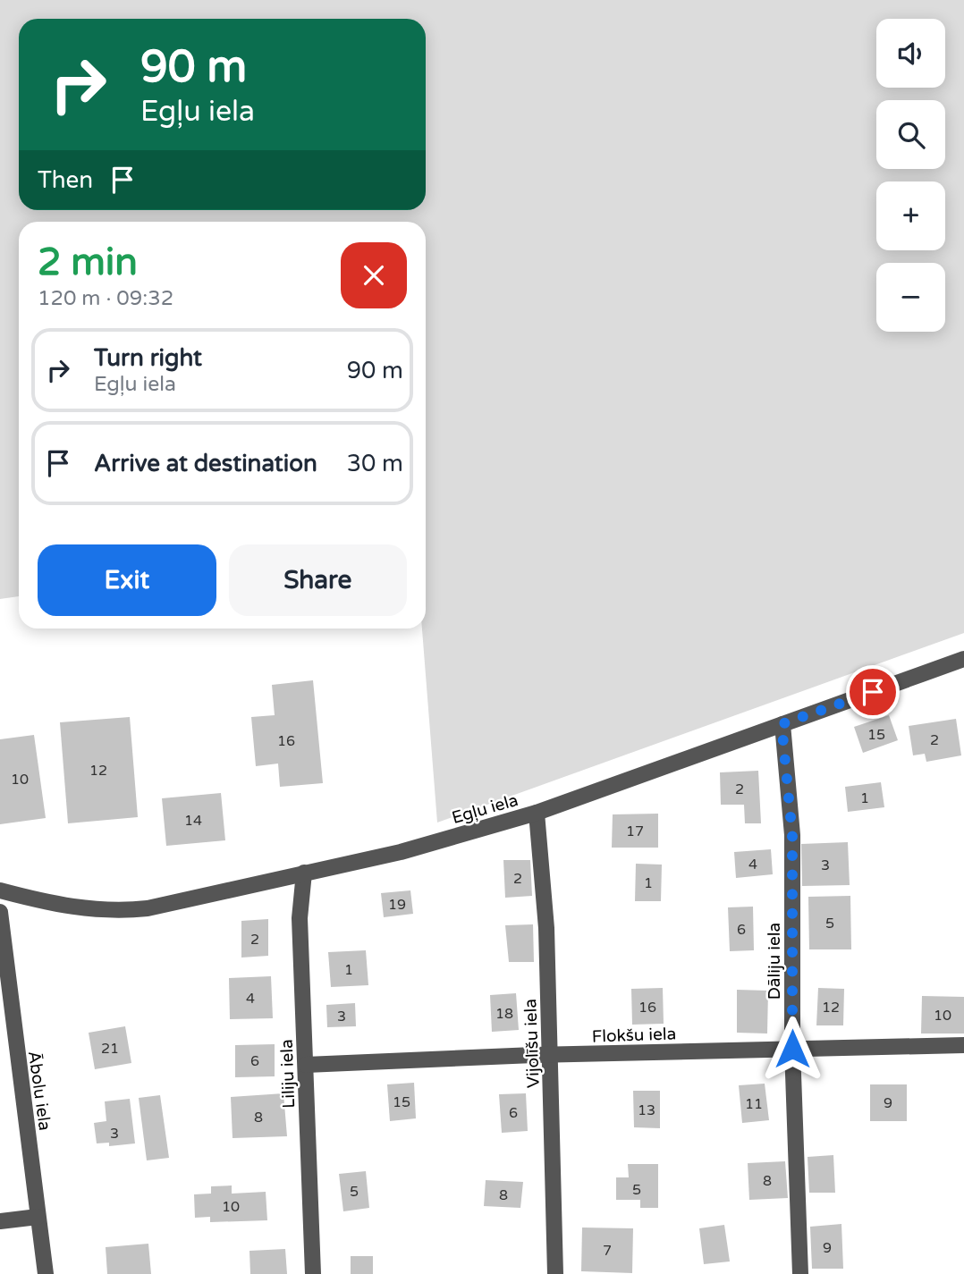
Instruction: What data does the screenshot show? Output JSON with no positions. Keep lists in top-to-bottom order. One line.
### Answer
{"streets":{"street":["Egļu iela","Dāliju iela","Flokšu iela","Vijolīšu iela","Liliju iela","Ābolu iela"]},"crossings":[["Egļu iela","Dāliju iela"],["Egļu iela","Vijolīšu iela"],["Egļu iela","Liliju iela"],["Dāliju iela","Flokšu iela"],["Flokšu iela","Vijolīšu iela"],["Flokšu iela","Liliju iela"]],"house_numbers":["15","2","16","12","10","2","1","14","17","4","3","2","1","19","5","6","2","1","4","16","12","18","10","3","21","6","15","9","11","13","6","8","3","8","5","5","8","10","9","7"],"page":{"map_buttons":["+","−"],"turn":["90 m","Egļu iela"],"then":"Then","heading":["2 min","120 m · 09:32"],"list":[{"name":"Turn right","note":"Egļu iela","value":"90 m"},{"name":"Arrive at destination","value":"30 m"}],"buttons":["Exit","Share"]}}
